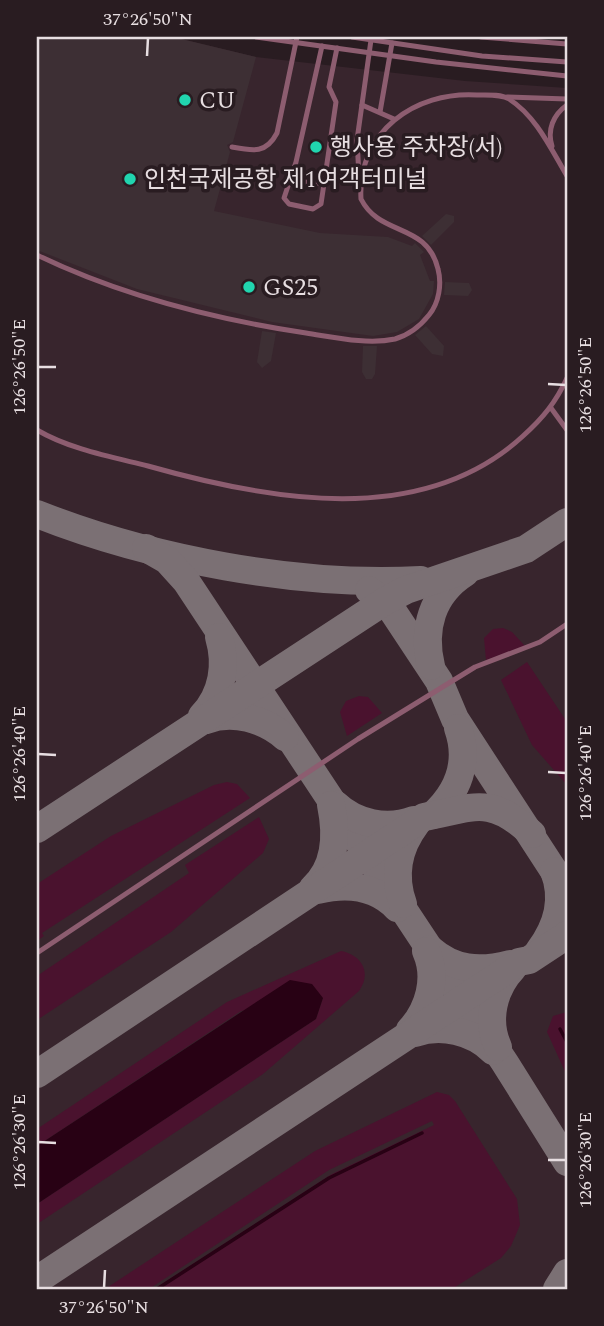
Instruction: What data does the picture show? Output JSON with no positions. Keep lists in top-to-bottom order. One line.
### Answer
{"places":["CU","행사용 주차장(서)","인천국제공항 제1여객터미널","GS25"],"coordinates":["37°26'50\"N","126°26'50\"E","126°26'40\"E","126°26'30\"E"]}
